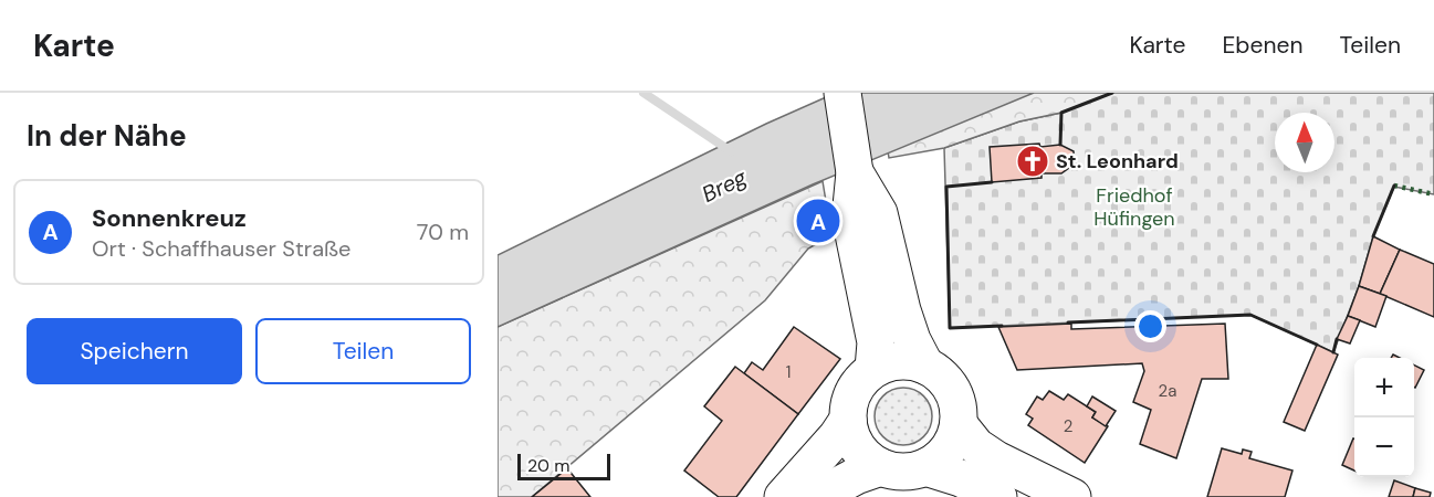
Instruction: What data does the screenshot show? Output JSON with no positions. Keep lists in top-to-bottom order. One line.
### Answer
{"water":["Breg"],"parks":["Friedhof Hüfingen"],"places":{"church":["St. Leonhard"]},"house_numbers":["1","2a","2"],"scale_bar":"20 m","north":"top","page":{"header":"Karte","nav":["Karte","Ebenen","Teilen"],"heading":"In der Nähe","list":[{"mark":"A","name":"Sonnenkreuz","note":"Ort · Schaffhauser Straße","value":"70 m"}],"pins":"A","buttons":["Speichern","Teilen"],"map_buttons":["+","−"],"scale":"20 m"}}
